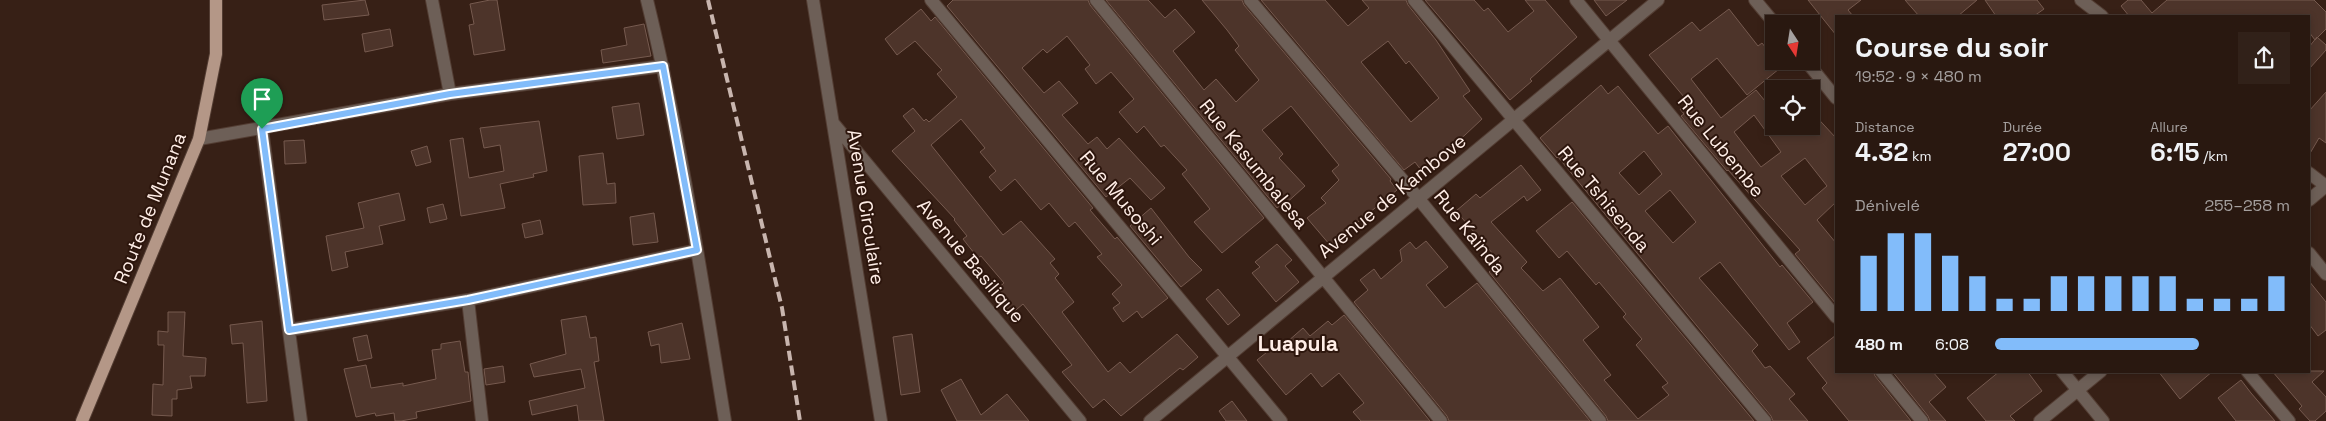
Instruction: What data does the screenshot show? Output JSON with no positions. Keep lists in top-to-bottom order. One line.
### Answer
{"streets":{"main road":["Route de Munana"],"street":["Rue Lubembe","Rue Kasumbalesa","Avenue de Kambove","Rue Musoshi","Rue Tshisenda","Avenue Circulaire","Rue Kaïnda","Avenue Basilique"]},"crossings":[["Rue Lubembe","Avenue de Kambove"],["Rue Kasumbalesa","Avenue de Kambove"],["Avenue de Kambove","Rue Musoshi"],["Avenue de Kambove","Rue Tshisenda"],["Avenue de Kambove","Rue Kaïnda"],["Avenue Circulaire","Avenue Basilique"]],"districts":["Luapula"],"north":"bottom","page":{"heading":["Course du soir","19:52 · 9 × 480 m"],"stats":[["Distance","4.32 km"],["Durée","27:00"],["Allure","6:15 /km"]],"chart":["Dénivelé","255–258 m"],"list":[{"name":"480 m","note":"6:08"}]}}
